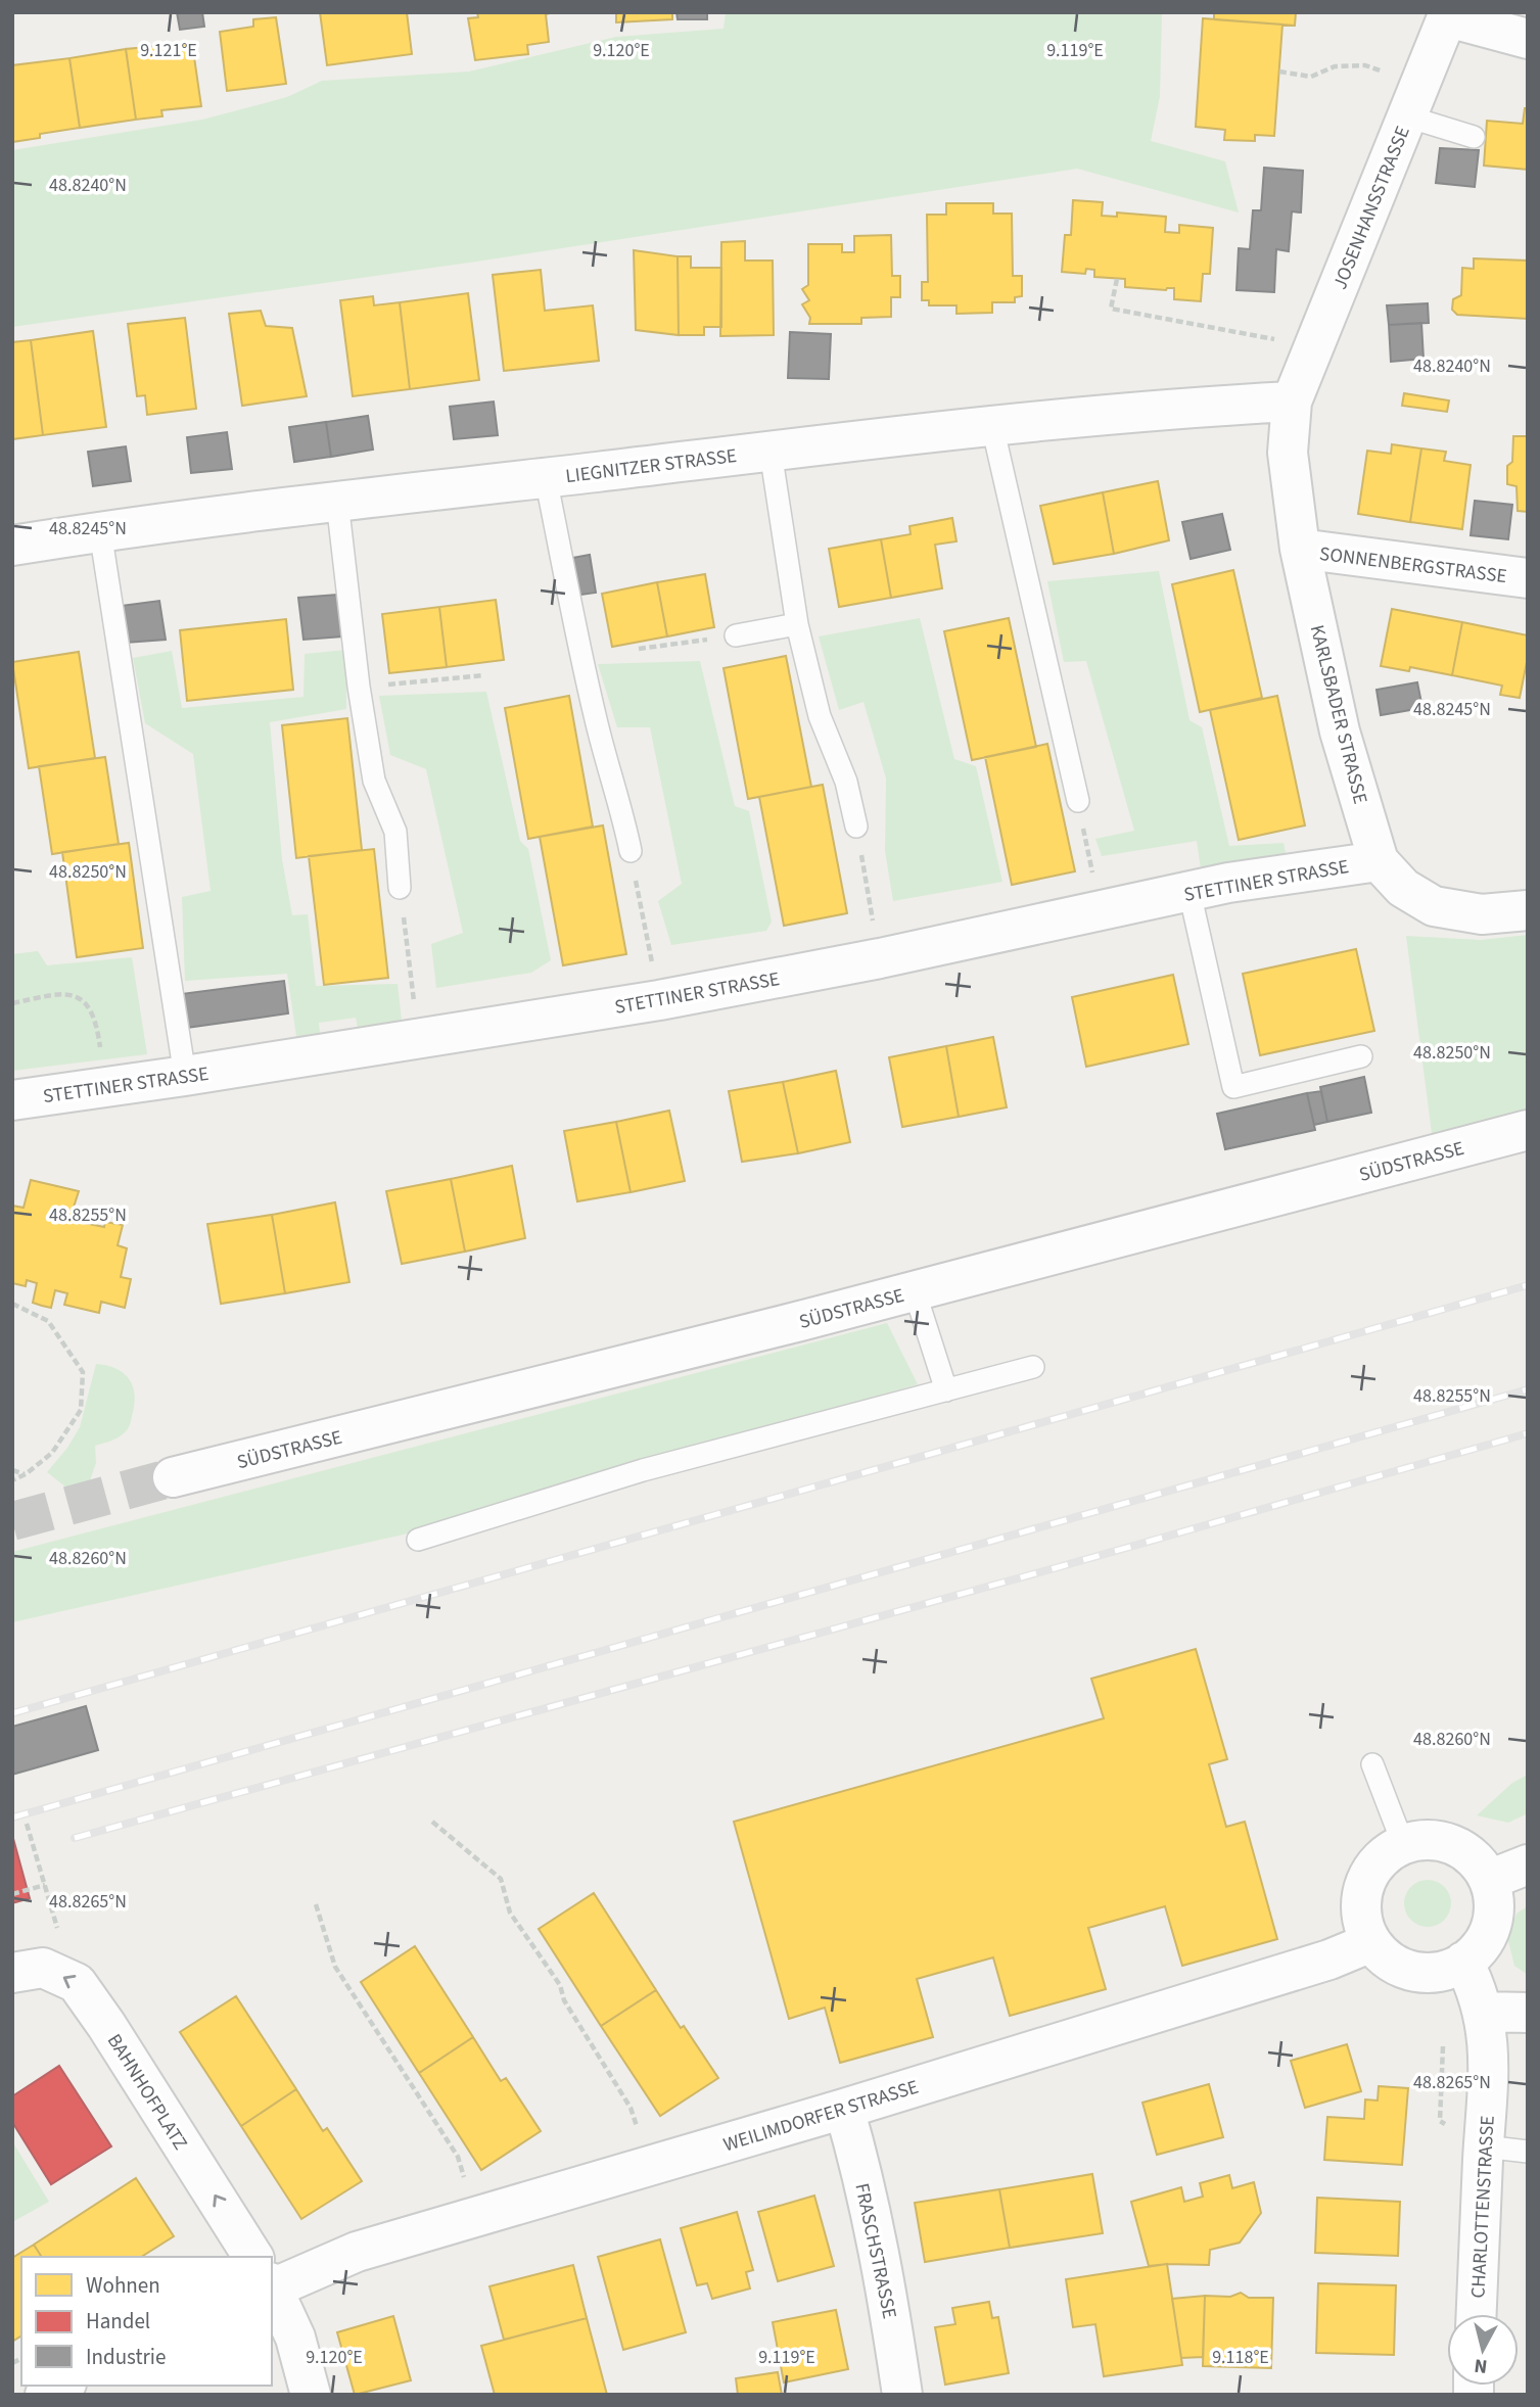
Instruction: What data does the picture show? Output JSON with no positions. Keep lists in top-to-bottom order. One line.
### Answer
{"streets":{"street":["JOSENHANSSTRASSE","LIEGNITZER STRASSE","SONNENBERGSTRASSE","KARLSBADER STRASSE","STETTINER STRASSE","SÜDSTRASSE","BAHNHOFPLATZ","WEILIMDORFER STRASSE","CHARLOTTENSTRASSE","FRASCHSTRASSE"]},"crossings":[["JOSENHANSSTRASSE","LIEGNITZER STRASSE"],["JOSENHANSSTRASSE","KARLSBADER STRASSE"],["LIEGNITZER STRASSE","KARLSBADER STRASSE"],["SONNENBERGSTRASSE","KARLSBADER STRASSE"],["KARLSBADER STRASSE","STETTINER STRASSE"],["WEILIMDORFER STRASSE","CHARLOTTENSTRASSE"],["WEILIMDORFER STRASSE","FRASCHSTRASSE"]],"one_way":["BAHNHOFPLATZ"],"legend":["Wohnen","Handel","Industrie"],"north":"bottom","coordinates":["9.121°E","9.120°E","9.119°E","48.8240°N","48.8245°N","48.8250°N","48.8255°N","48.8260°N","48.8265°N","9.118°E"]}
